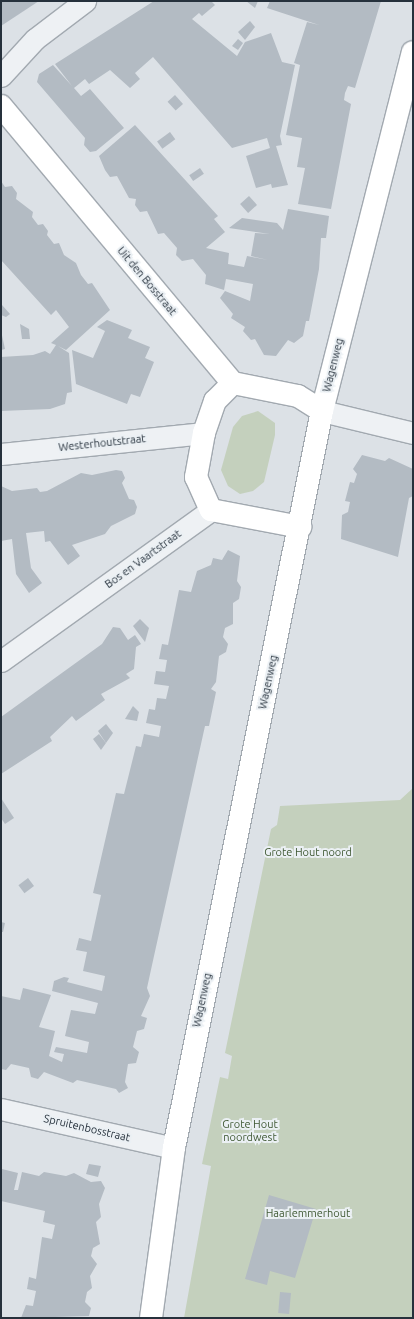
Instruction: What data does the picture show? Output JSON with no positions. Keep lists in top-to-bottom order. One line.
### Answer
{"streets":{"street":["Uit den Bosstraat","Wagenweg","Westerhoutstraat","Bos en Vaartstraat","Spruitenbosstraat"]},"crossings":[["Uit den Bosstraat","Wagenweg"],["Uit den Bosstraat","Westerhoutstraat"],["Uit den Bosstraat","Bos en Vaartstraat"],["Wagenweg","Westerhoutstraat"],["Wagenweg","Bos en Vaartstraat"],["Wagenweg","Spruitenbosstraat"],["Westerhoutstraat","Bos en Vaartstraat"]],"parks":["Grote Hout noord","Grote Hout noordwest","Haarlemmerhout"]}
